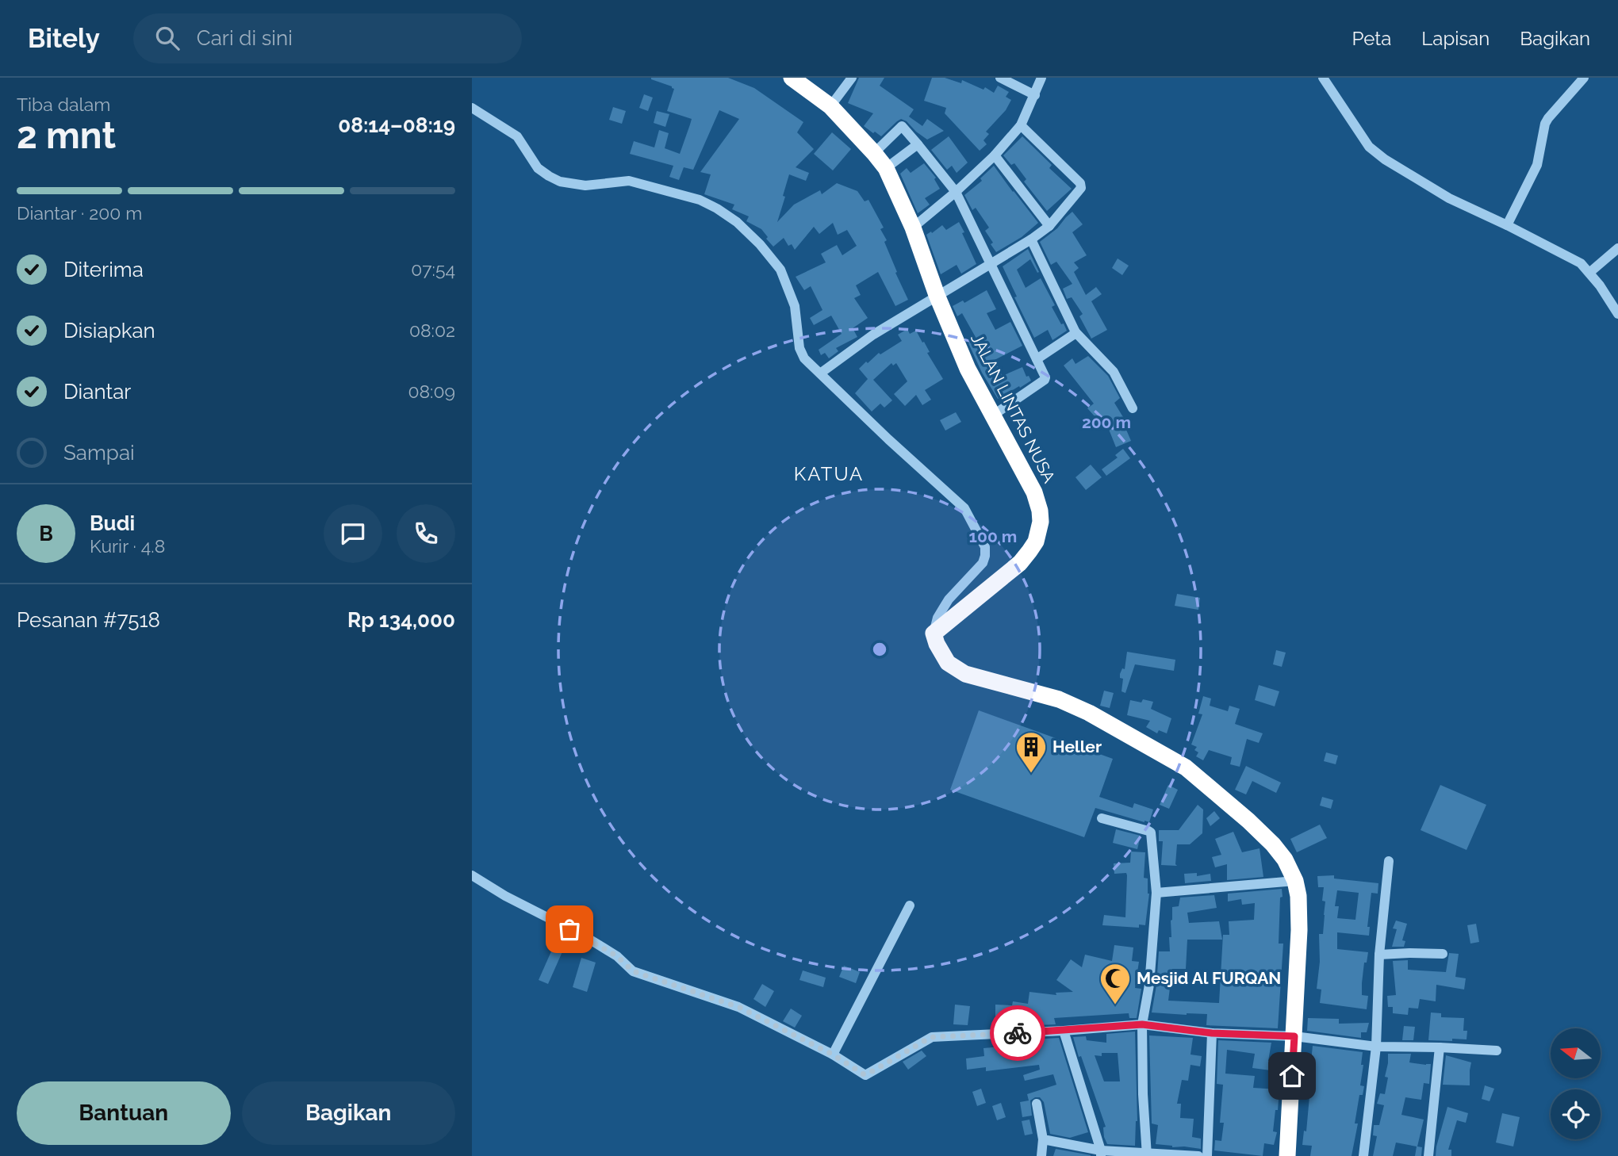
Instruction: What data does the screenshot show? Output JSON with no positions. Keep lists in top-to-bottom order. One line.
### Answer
{"streets":{"highway":["JALAN LINTAS NUSA"]},"districts":["KATUA"],"places":{"building":["Heller"],"mosque":["Mesjid Al FURQAN"]},"north":"left","page":{"header":"Bitely","search":"Cari di sini","nav":["Peta","Lapisan","Bagikan"],"heading":["2 mnt","Tiba dalam","08:14–08:19"],"panel":["Budi","Kurir · 4.8","Pesanan #7518","Rp 134,000"],"bar":"Diantar · 200 m","list":[["Diterima","07:54"],["Disiapkan","08:02"],["Diantar","08:09"],"Sampai"],"round":"B","buttons":["Bantuan","Bagikan"]},"rings":["200 m","100 m"]}
